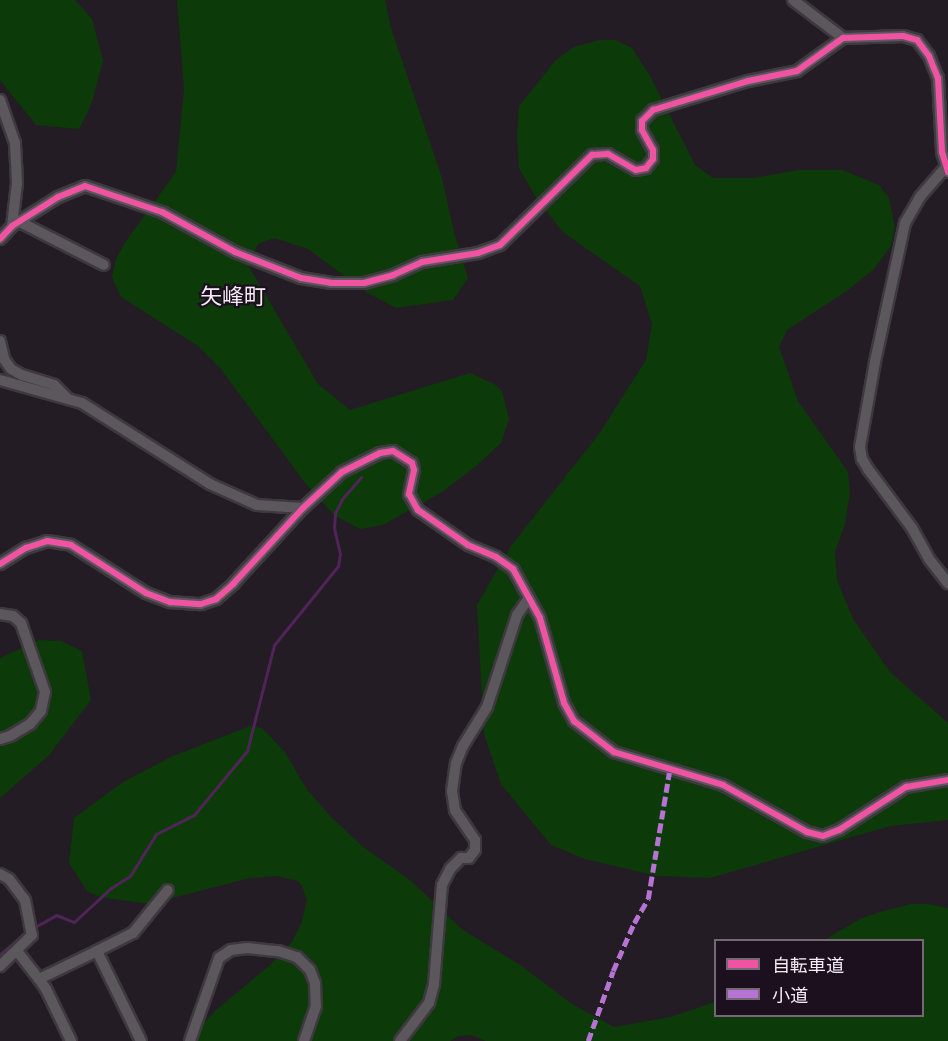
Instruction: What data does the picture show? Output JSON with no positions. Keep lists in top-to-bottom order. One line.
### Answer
{"districts":["矢峰町"],"legend":["自転車道","小道"]}
